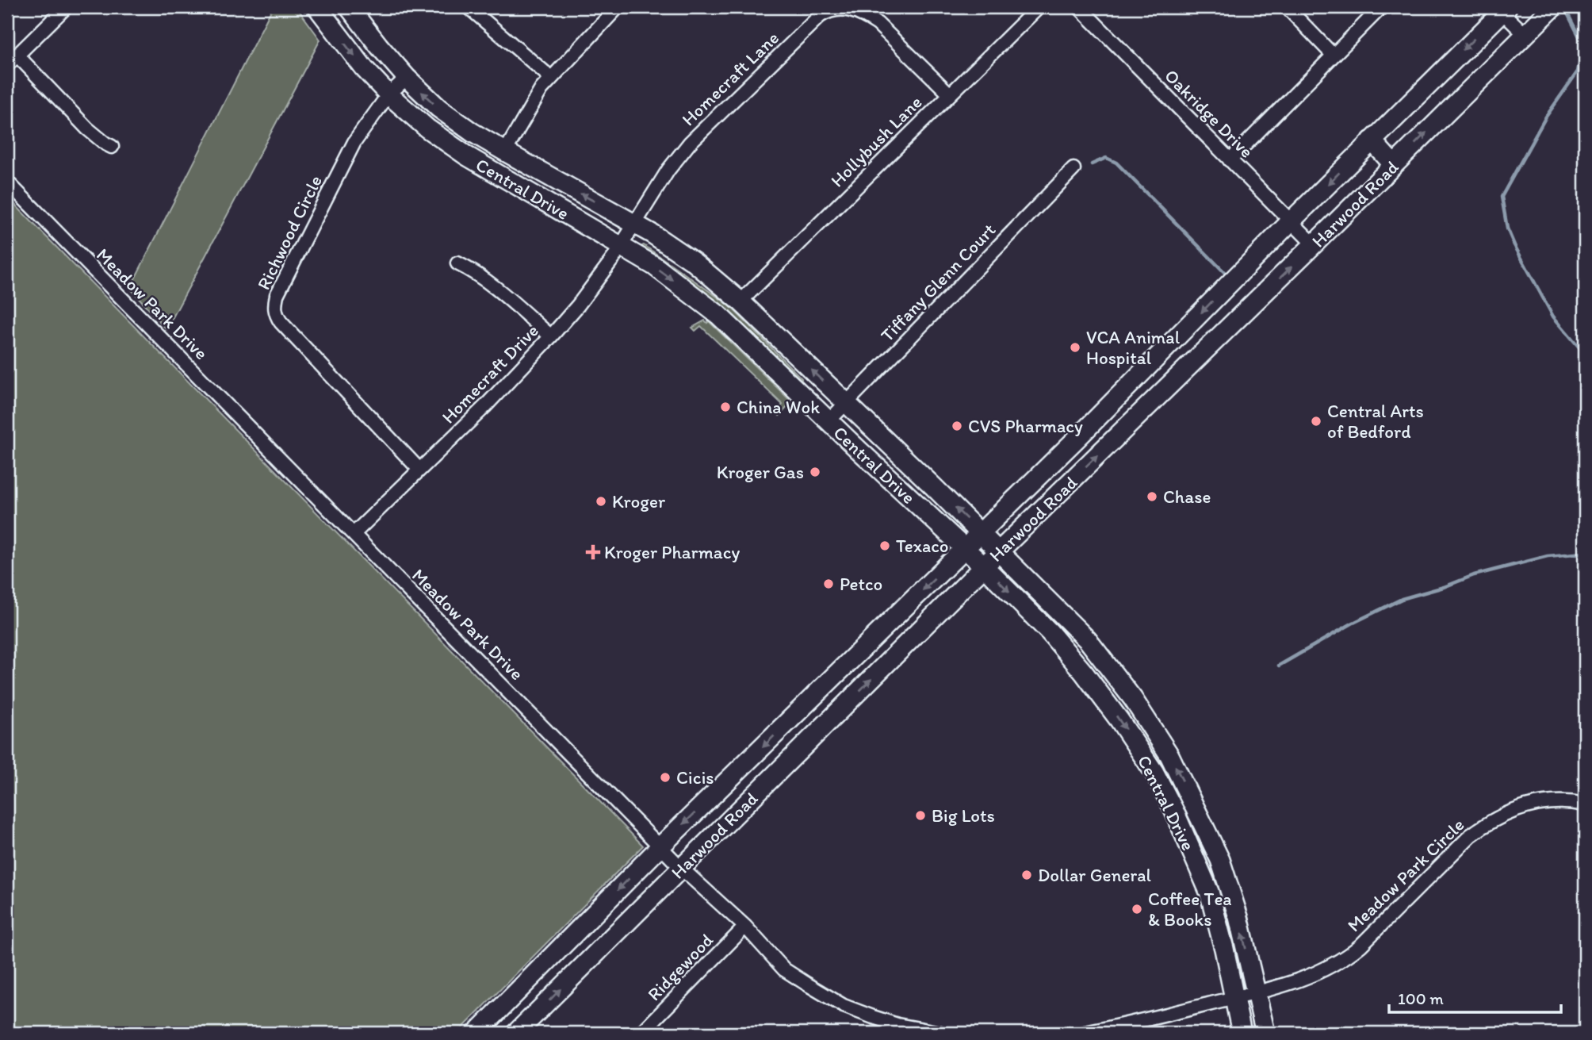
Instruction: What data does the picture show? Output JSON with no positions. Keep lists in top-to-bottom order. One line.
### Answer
{"streets":{"main road":["Central Drive","Harwood Road"],"street":["Homecraft Lane","Oakridge Drive","Hollybush Lane","Richwood Circle","Tiffany Glenn Court","Meadow Park Drive","Homecraft Drive","Meadow Park Circle","Ridgewood"]},"crossings":[["Homecraft Lane","Hollybush Lane"],["Homecraft Lane","Central Drive"],["Homecraft Lane","Homecraft Drive"],["Oakridge Drive","Harwood Road"],["Hollybush Lane","Central Drive"],["Central Drive","Harwood Road"],["Central Drive","Richwood Circle"],["Central Drive","Tiffany Glenn Court"],["Central Drive","Homecraft Drive"],["Central Drive","Meadow Park Circle"],["Harwood Road","Meadow Park Drive"],["Richwood Circle","Homecraft Drive"],["Meadow Park Drive","Homecraft Drive"],["Meadow Park Drive","Ridgewood"]],"places":{"other":["VCA Animal Hospital","China Wok","Central Arts of Bedford","CVS Pharmacy","Kroger Gas","Chase","Kroger","Texaco","Petco","Cicis","Big Lots","Dollar General","Coffee Tea & Books"],"health":["Kroger Pharmacy"]},"scale_bar":"100 m"}
